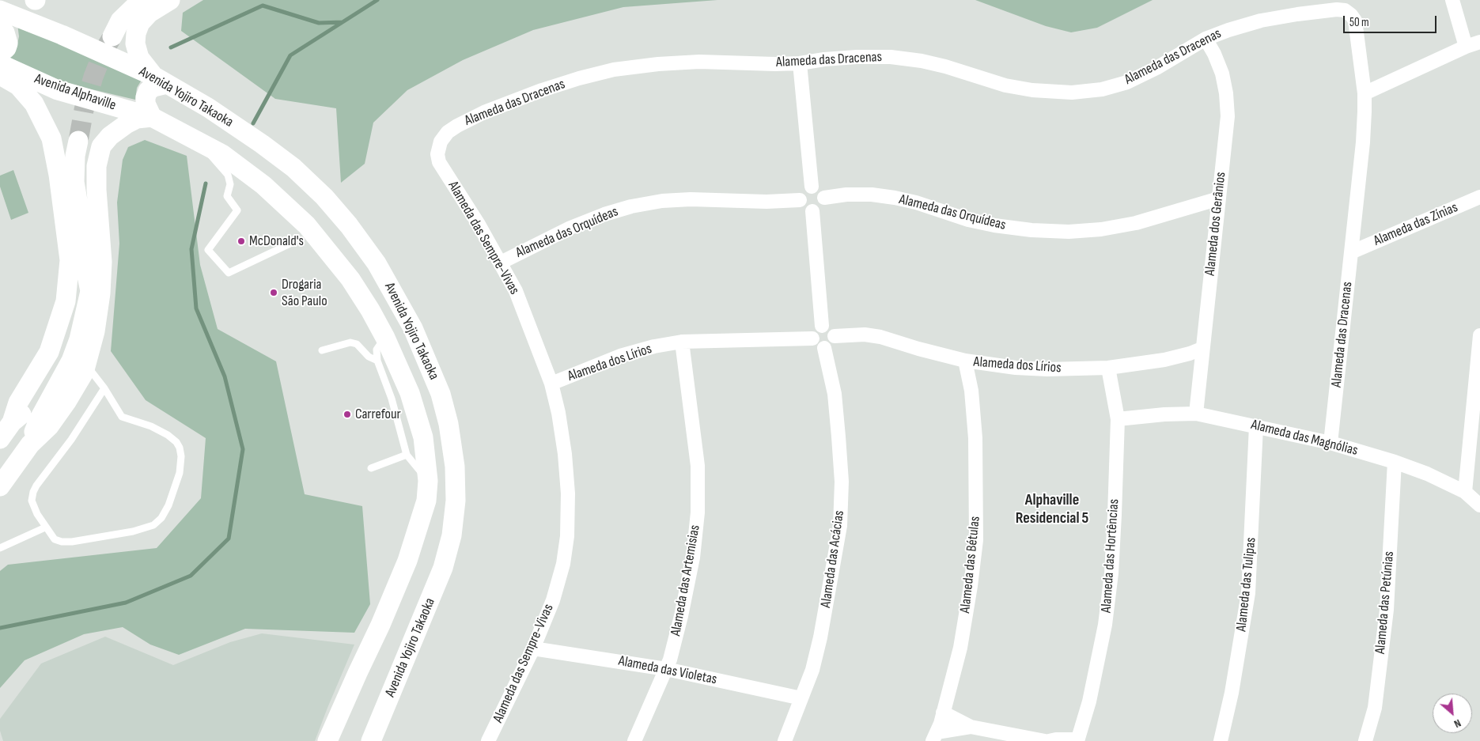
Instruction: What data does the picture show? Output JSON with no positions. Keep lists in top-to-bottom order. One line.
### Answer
{"streets":{"main road":["Avenida Alphaville","Avenida Yojiro Takaoka"],"street":["Alameda das Dracenas","Alameda das Orquídeas","Alameda dos Gerânios","Alameda das Zínias","Alameda das Sempre-Vivas","Alameda dos Lírios","Alameda das Magnólias","Alameda das Hortências","Alameda das Acácias","Alameda das Bétulas","Alameda das Artemisias","Alameda das Tulipas","Alameda das Petúnias","Alameda das Violetas"]},"crossings":[["Alameda das Dracenas","Alameda dos Gerânios"],["Alameda das Dracenas","Alameda das Zínias"],["Alameda das Dracenas","Alameda das Sempre-Vivas"],["Alameda das Dracenas","Alameda das Magnólias"],["Avenida Alphaville","Avenida Yojiro Takaoka"],["Alameda das Orquídeas","Alameda dos Gerânios"],["Alameda das Orquídeas","Alameda das Sempre-Vivas"],["Alameda dos Gerânios","Alameda dos Lírios"],["Alameda dos Gerânios","Alameda das Magnólias"],["Alameda das Sempre-Vivas","Alameda dos Lírios"],["Alameda das Sempre-Vivas","Alameda das Violetas"],["Alameda dos Lírios","Alameda das Hortências"],["Alameda dos Lírios","Alameda das Acácias"],["Alameda dos Lírios","Alameda das Bétulas"],["Alameda dos Lírios","Alameda das Artemisias"],["Alameda das Magnólias","Alameda das Hortências"],["Alameda das Magnólias","Alameda das Tulipas"],["Alameda das Magnólias","Alameda das Petúnias"],["Alameda das Acácias","Alameda das Violetas"],["Alameda das Artemisias","Alameda das Violetas"]],"districts":["Alphaville Residencial 5"],"places":["McDonald's","Drogaria São Paulo","Carrefour"],"scale_bar":"50 m","north":"bottom right"}
